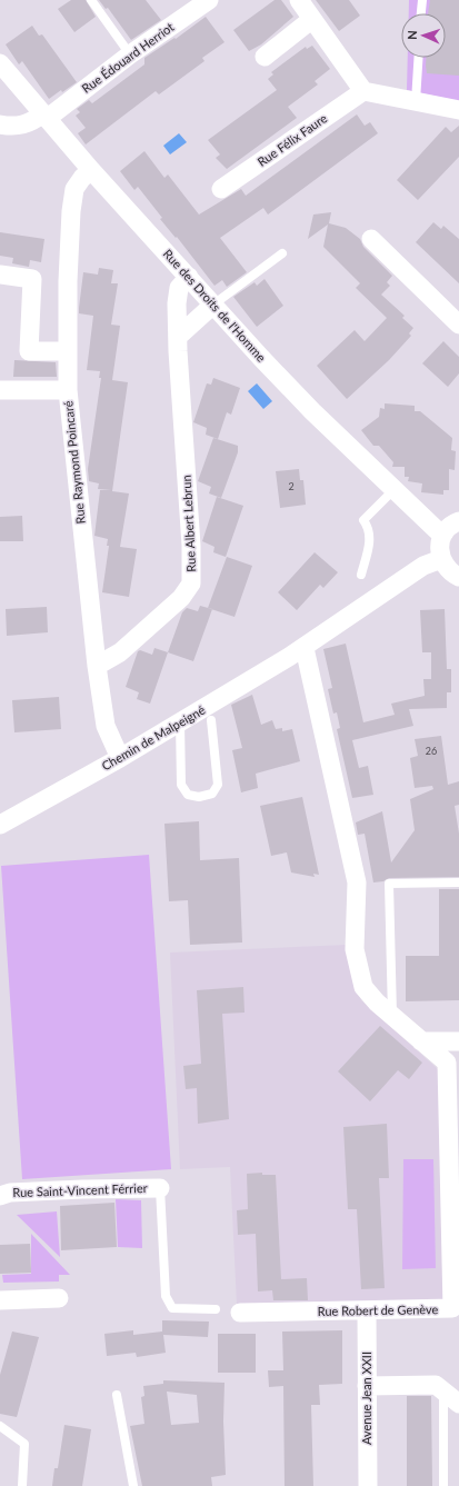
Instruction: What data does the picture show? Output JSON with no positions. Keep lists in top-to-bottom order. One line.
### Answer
{"streets":{"street":["Rue Édouard Herriot","Rue Félix Faure","Rue des Droits de l'Homme","Rue Raymond Poincaré","Rue Albert Lebrun","Chemin de Malpeigné","Rue Saint-Vincent Férrier","Rue Robert de Genève","Avenue Jean XXII"]},"crossings":[["Rue Édouard Herriot","Rue des Droits de l'Homme"],["Rue des Droits de l'Homme","Rue Raymond Poincaré"],["Rue des Droits de l'Homme","Rue Albert Lebrun"],["Rue Raymond Poincaré","Rue Albert Lebrun"],["Rue Raymond Poincaré","Chemin de Malpeigné"],["Chemin de Malpeigné","Rue Robert de Genève"],["Rue Robert de Genève","Avenue Jean XXII"]],"house_numbers":["2","26"],"north":"left"}
